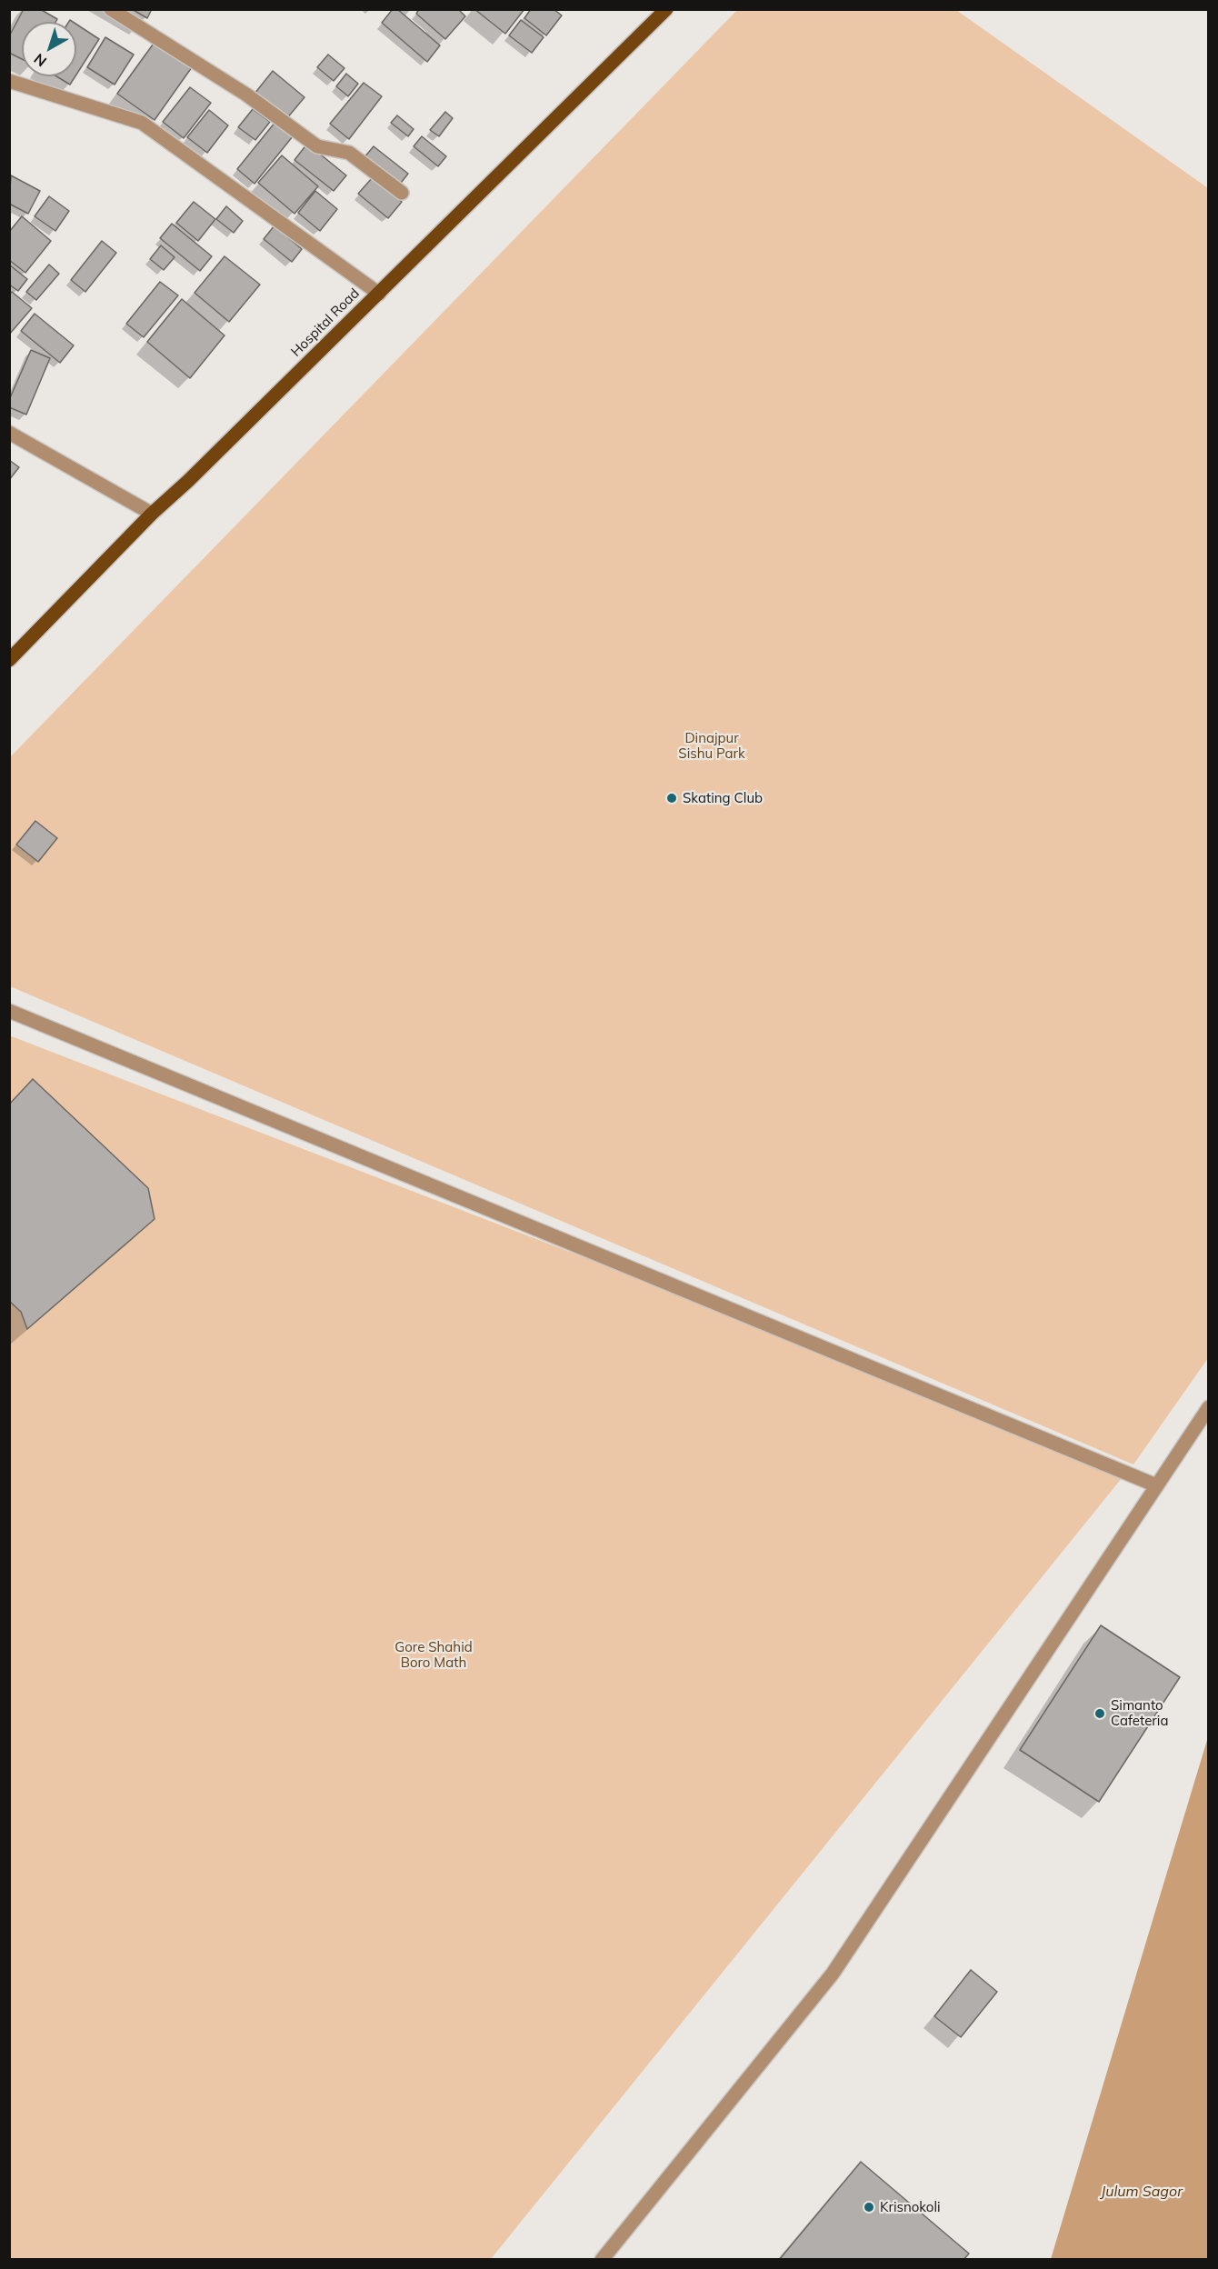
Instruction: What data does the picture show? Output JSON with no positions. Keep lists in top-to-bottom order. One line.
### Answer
{"streets":{"main road":["Hospital Road"]},"water":["Julum Sagor"],"parks":["Dinajpur Sishu Park","Gore Shahid Boro Math"],"places":["Skating Club","Simanto Cafeteria","Krisnokoli"],"north":"bottom left"}
